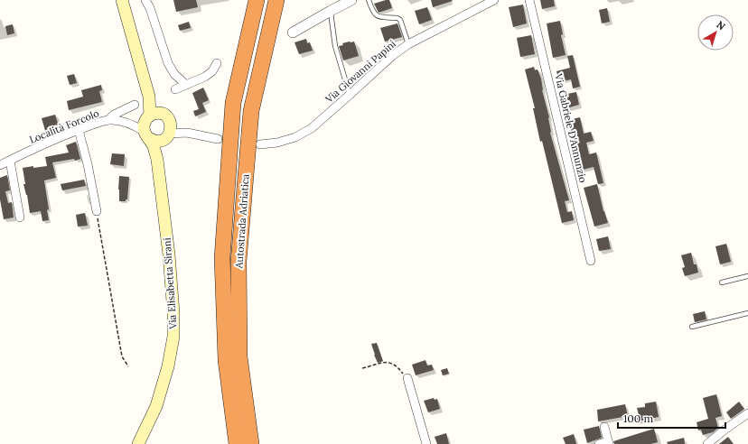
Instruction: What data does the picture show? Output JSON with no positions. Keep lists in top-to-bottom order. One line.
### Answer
{"streets":{"highway":["Autostrada Adriatica"],"main road":["Via Elisabetta Sirani"],"street":["Via Giovanni Papini","Località Forcolo","Via Gabriele D'Annunzio"]},"scale_bar":"100 m","north":"top right"}
